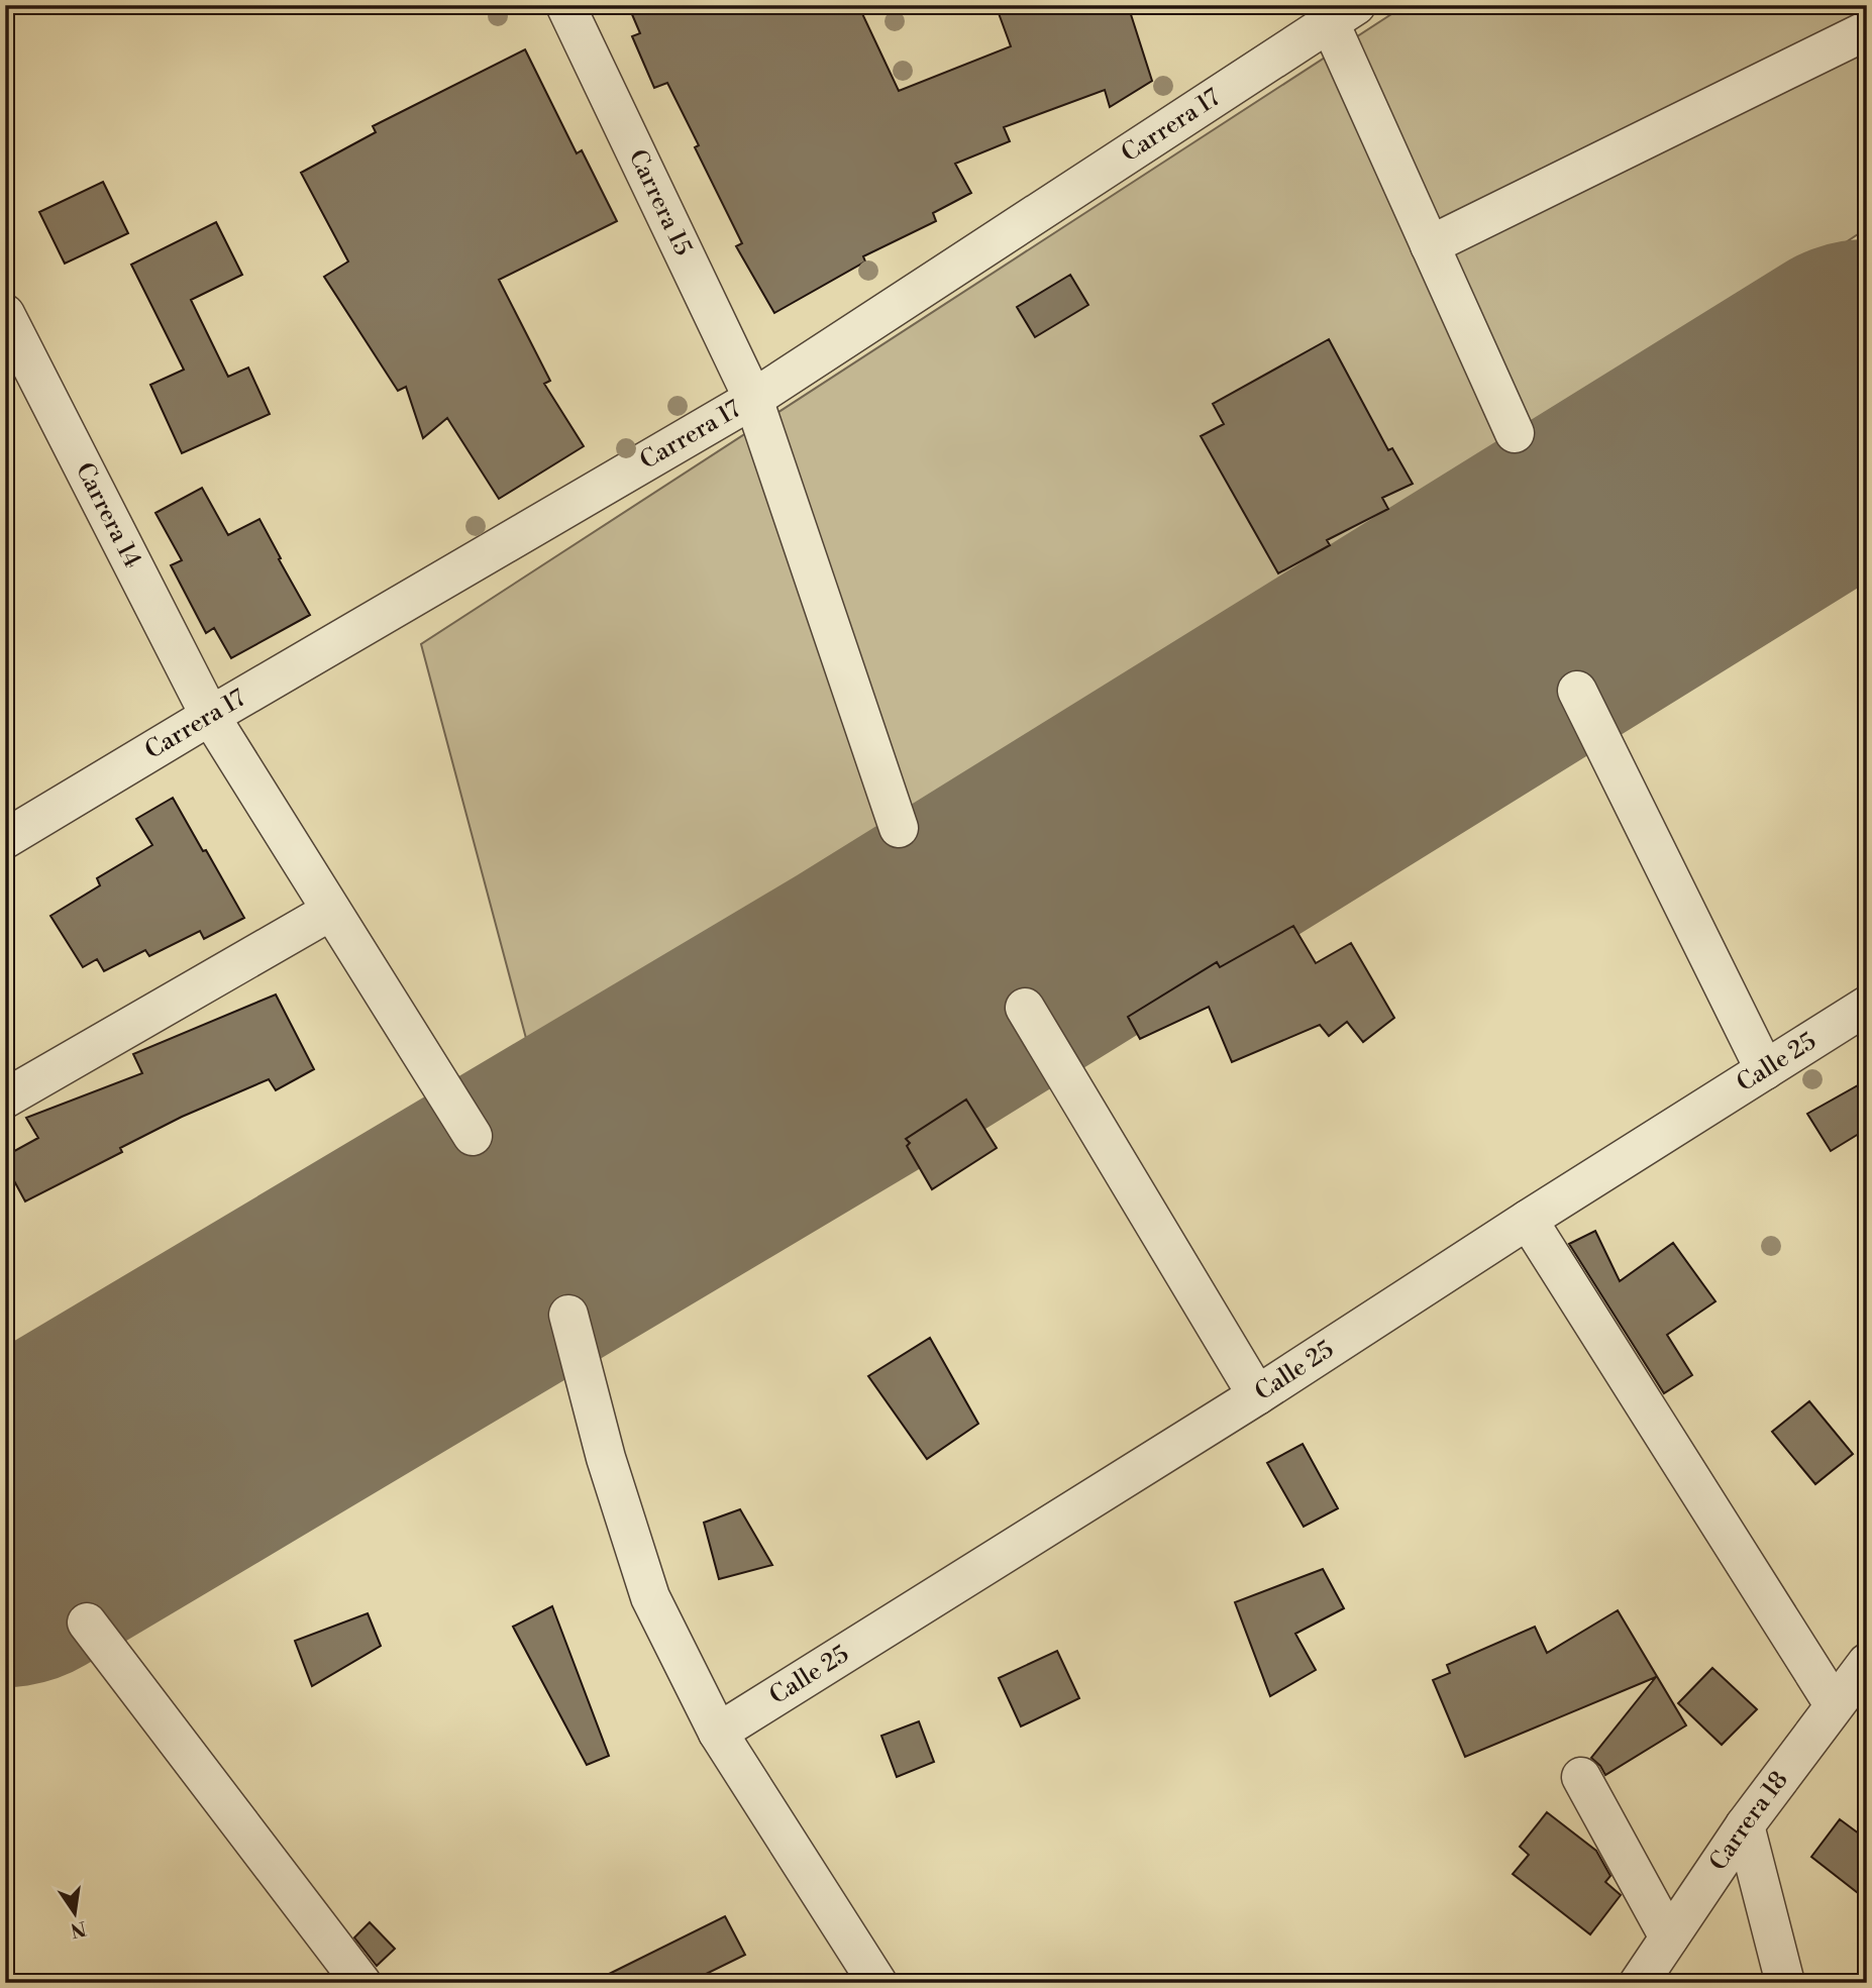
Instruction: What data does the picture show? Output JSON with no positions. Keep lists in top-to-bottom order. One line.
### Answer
{"streets":{"street":["Carrera 17","Carrera 15","Carrera 14","Calle 25","Carrera 18"]},"crossings":[["Carrera 17","Carrera 15"],["Carrera 17","Carrera 14"]],"north":"bottom"}
